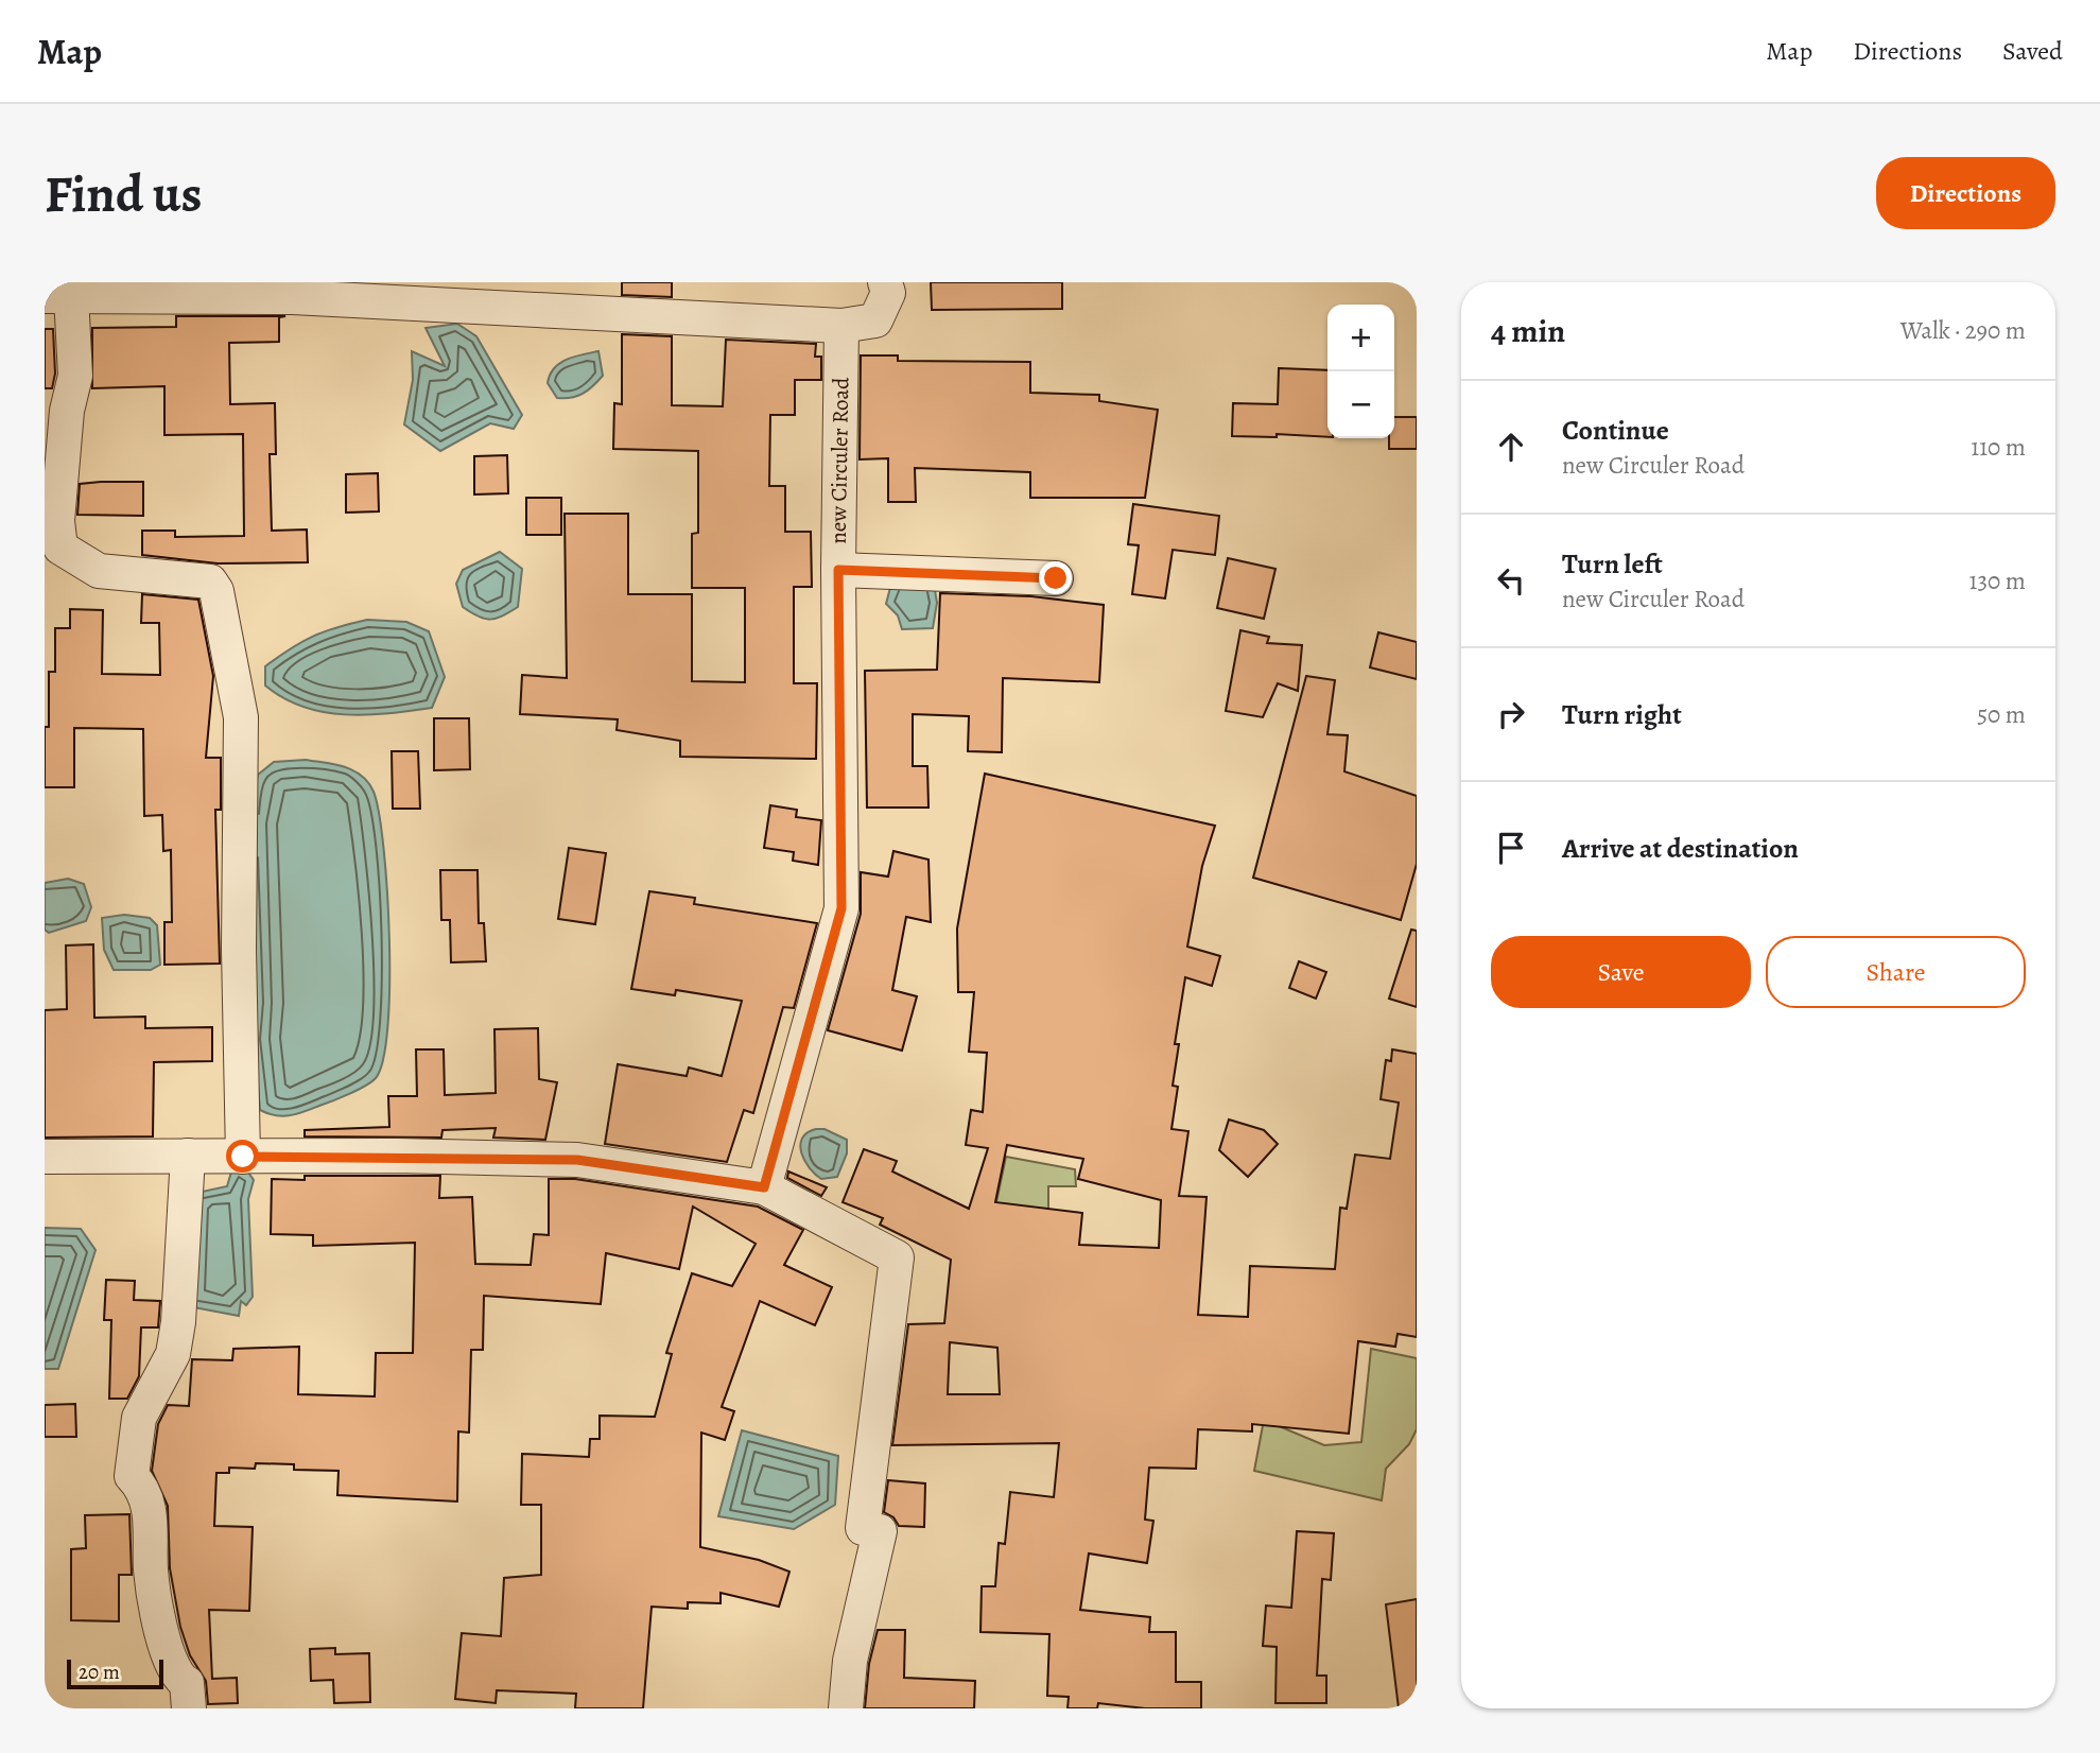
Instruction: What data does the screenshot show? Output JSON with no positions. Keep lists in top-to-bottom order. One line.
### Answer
{"streets":{"street":["new Circuler Road"]},"scale_bar":"20 m","page":{"header":"Map","nav":["Map","Directions","Saved"],"buttons":["Directions",["Save","Share"]],"title":"Find us","heading":["4 min","Walk · 290 m"],"map_buttons":["+","−"],"list":[["Continue","new Circuler Road","110 m"],["Turn left","new Circuler Road","130 m"],["Turn right","50 m"],"Arrive at destination"],"scale":"20 m"}}
